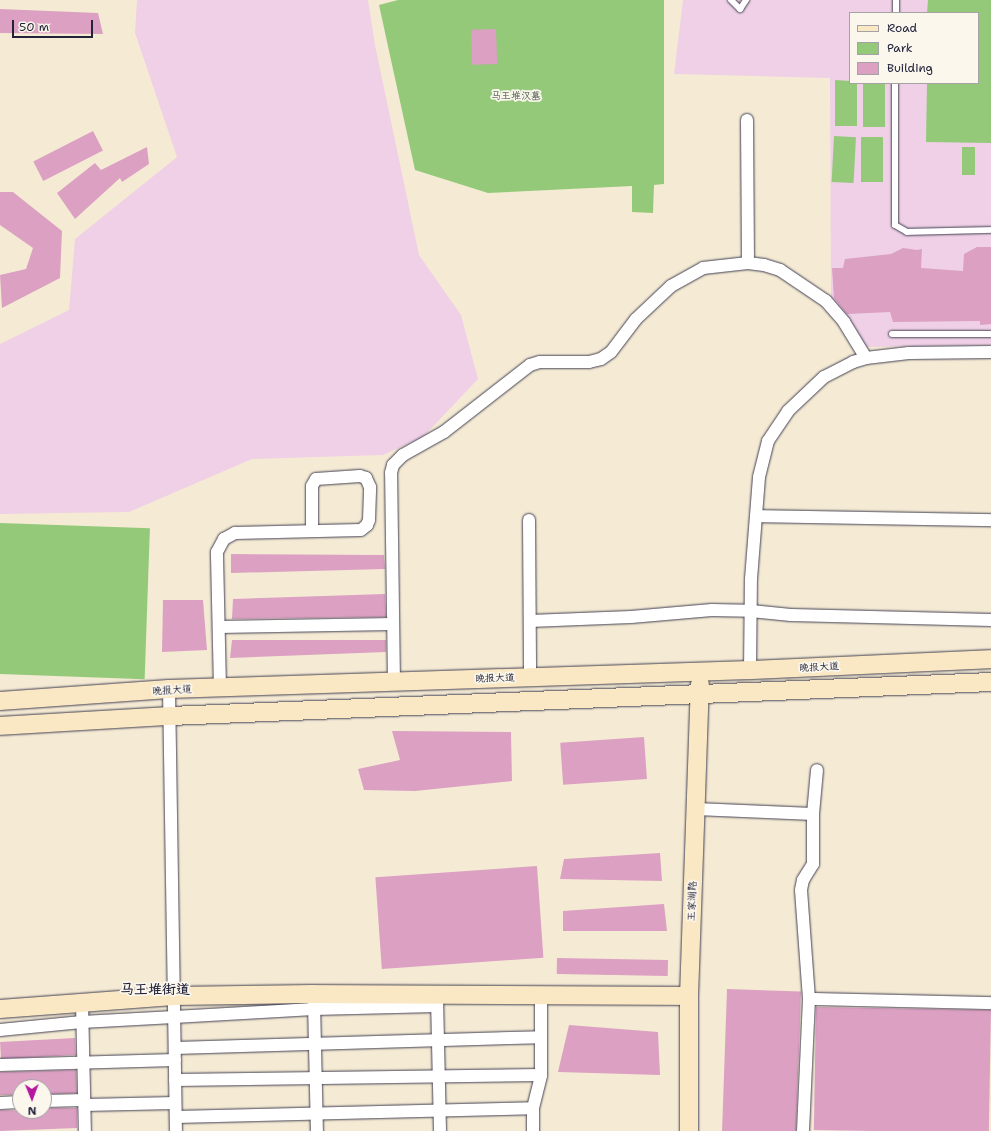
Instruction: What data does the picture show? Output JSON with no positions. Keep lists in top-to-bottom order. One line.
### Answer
{"streets":{"main road":["晚报大道","王家湖路"]},"crossings":[["晚报大道","王家湖路"]],"districts":["马王堆街道"],"parks":["马王堆汉墓"],"legend":["Road","Park","Building"],"scale_bar":"50 m","north":"bottom"}
